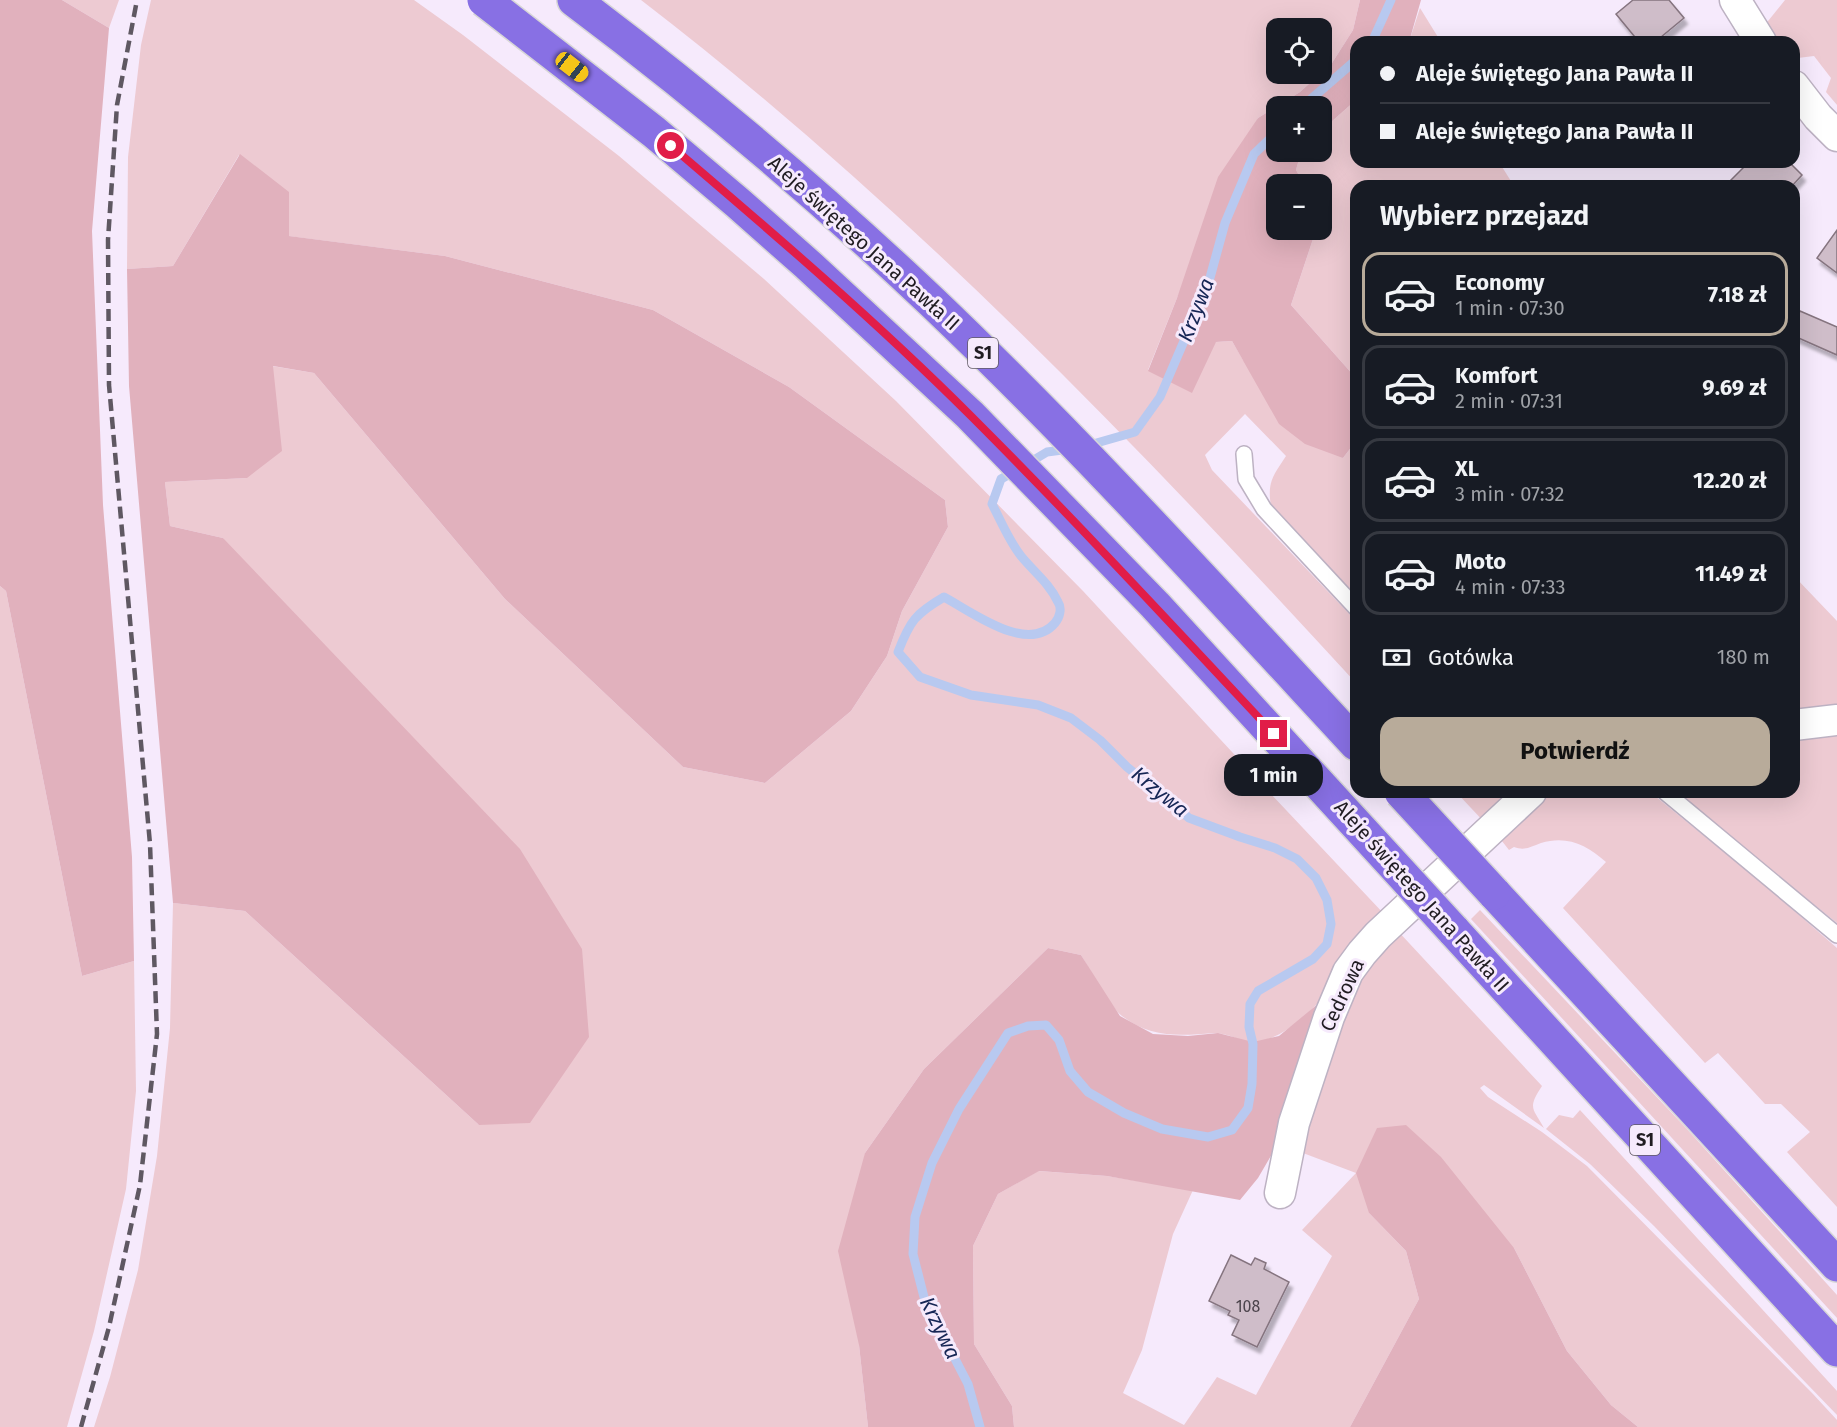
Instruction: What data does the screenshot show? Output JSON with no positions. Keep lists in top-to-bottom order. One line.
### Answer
{"streets":{"highway":["Aleje świętego Jana Pawła II","S1"],"street":["Cedrowa"]},"water":["Krzywa"],"house_numbers":["108"],"page":{"map_buttons":["+","−"],"banner":["Aleje świętego Jana Pawła II","Aleje świętego Jana Pawła II"],"heading":"Wybierz przejazd","list":[{"name":"Economy","note":"1 min · 07:30","value":"7.18 zł"},{"name":"Komfort","note":"2 min · 07:31","value":"9.69 zł"},{"name":"XL","note":"3 min · 07:32","value":"12.20 zł"},{"name":"Moto","note":"4 min · 07:33","value":"11.49 zł"}],"pay":["Gotówka","180 m"],"buttons":"Potwierdź","bubble":"1 min"}}
